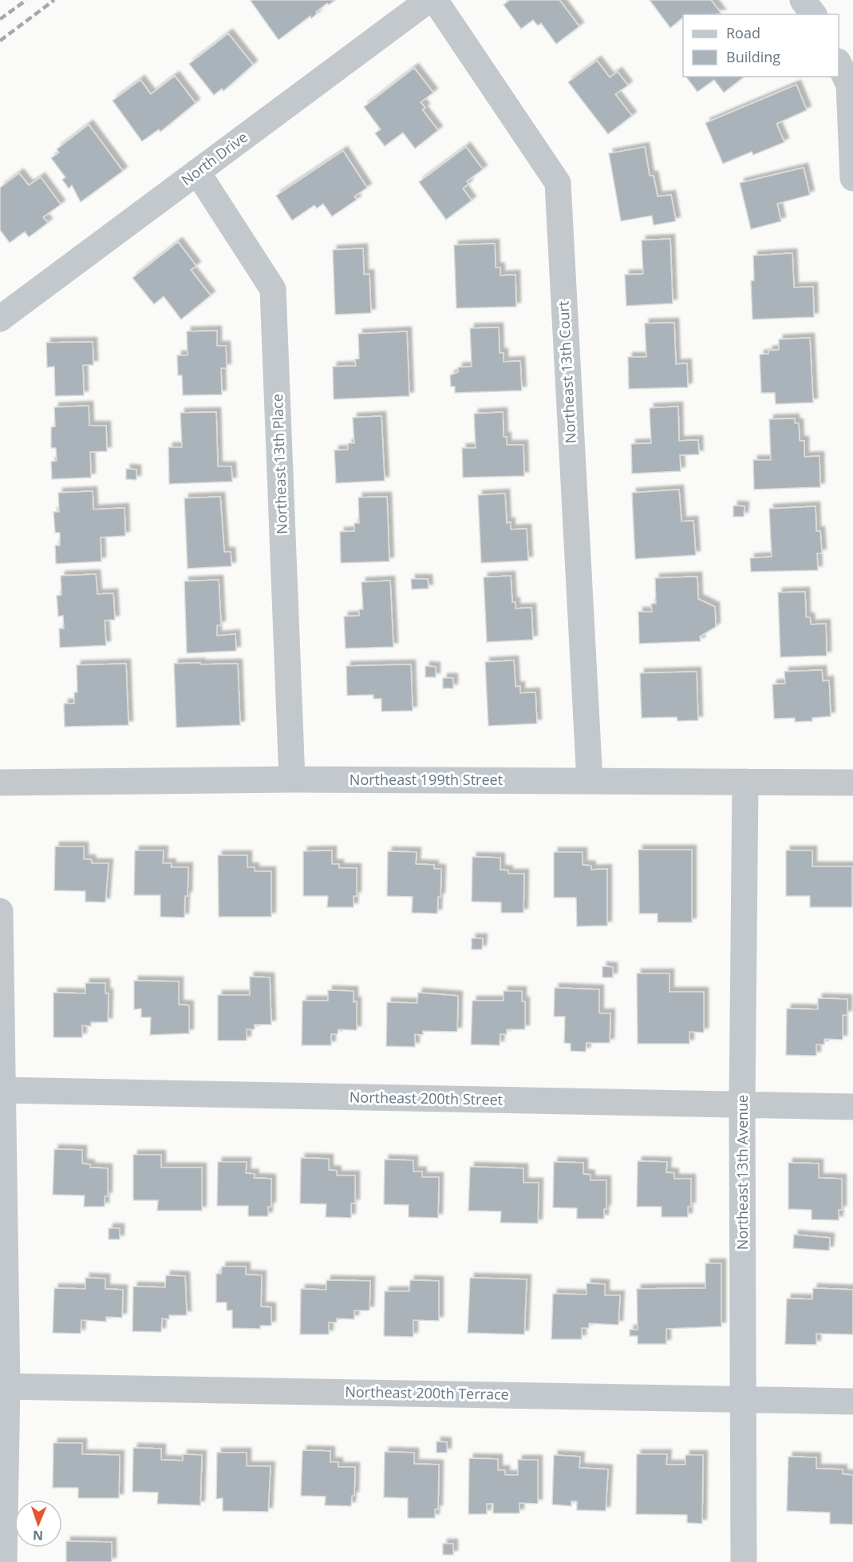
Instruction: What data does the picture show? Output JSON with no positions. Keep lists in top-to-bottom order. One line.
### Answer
{"streets":{"street":["North Drive","Northeast 13th Court","Northeast 13th Place","Northeast 199th Street","Northeast 200th Street","Northeast 13th Avenue","Northeast 200th Terrace"]},"crossings":[["North Drive","Northeast 13th Place"],["Northeast 13th Court","Northeast 199th Street"],["Northeast 13th Place","Northeast 199th Street"],["Northeast 199th Street","Northeast 13th Avenue"],["Northeast 200th Street","Northeast 13th Avenue"],["Northeast 13th Avenue","Northeast 200th Terrace"]],"legend":["Road","Building"],"north":"bottom"}
